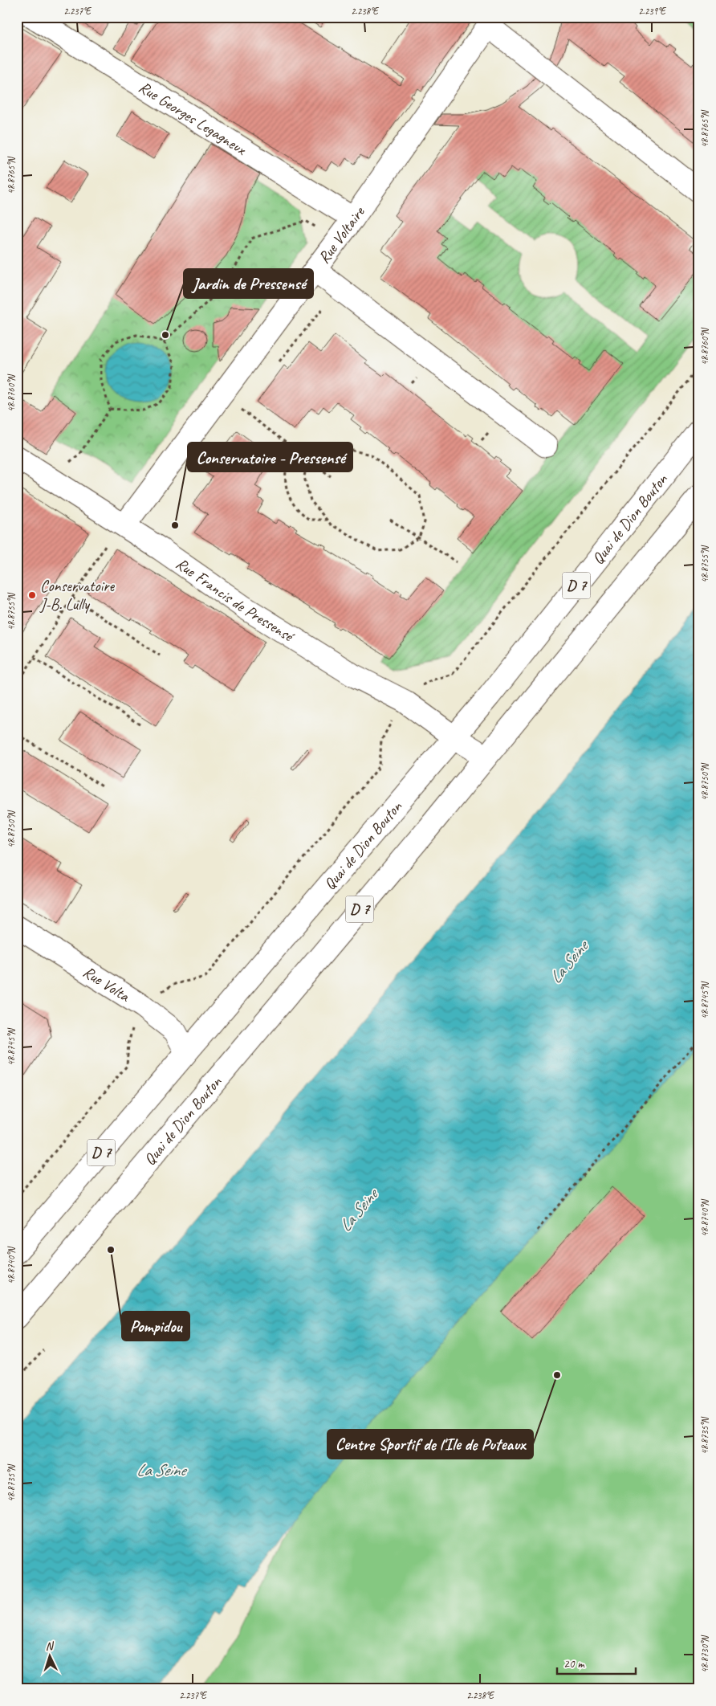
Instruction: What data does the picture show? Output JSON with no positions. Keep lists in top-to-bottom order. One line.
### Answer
{"streets":{"main road":["Rue Georges Legagneux","Rue Voltaire","Quai de Dion Bouton","D 7","Rue Francis de Pressensé","Rue Volta"]},"crossings":[["Rue Georges Legagneux","Rue Voltaire"],["Rue Voltaire","Rue Francis de Pressensé"],["Quai de Dion Bouton","Rue Francis de Pressensé"],["Quai de Dion Bouton","Rue Volta"]],"water":["La Seine"],"places":["Jardin de Pressensé","Conservatoire - Pressensé","Conservatoire J-B. Lully","Pompidou","Centre Sportif de l'Ile de Puteaux"],"scale_bar":"20 m","north":"top","coordinates":["2.237°E","2.238°E","2.239°E","48.8765°N","48.8760°N","48.8755°N","48.8750°N","48.8745°N","48.8740°N","48.8735°N","48.8730°N"]}
